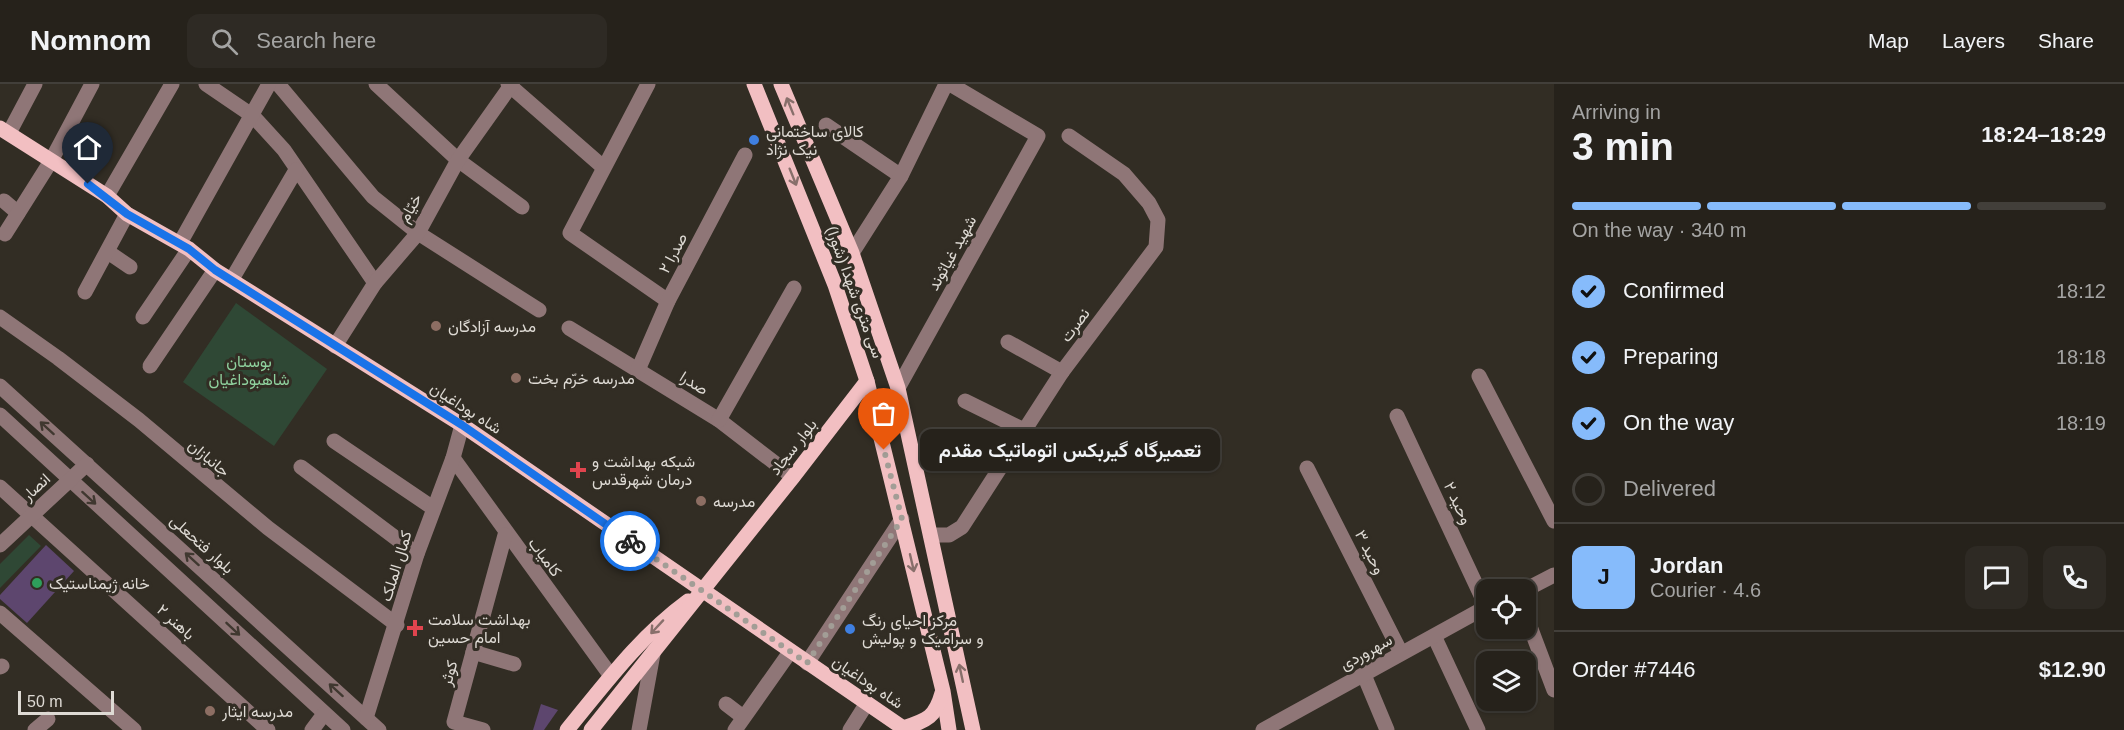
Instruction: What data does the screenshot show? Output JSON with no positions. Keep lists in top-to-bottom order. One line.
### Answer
{"streets":{"main road":["سی متری شهدا (شورا)","شاه بوداغیان","بلوار سجاد"],"street":["خیّام","صدرا ۲","شهید غیاثوند","نصرت","صدرا","جانبازان","انصار","وحید ۲","بلوار فتحعلی","وحید ۳","کامیاب","کمال الملک","باهنر ۲","سهروردی","کوثر"]},"crossings":[["خیّام","شاه بوداغیان"],["صدرا ۲","صدرا"],["شهید غیاثوند","سی متری شهدا (شورا)"],["سی متری شهدا (شورا)","نصرت"],["سی متری شهدا (شورا)","بلوار سجاد"],["صدرا","بلوار سجاد"],["شاه بوداغیان","بلوار سجاد"],["شاه بوداغیان","کمال الملک"],["بلوار سجاد","کامیاب"],["جانبازان","کمال الملک"],["انصار","بلوار فتحعلی"],["انصار","باهنر ۲"],["بلوار فتحعلی","کمال الملک"],["وحید ۳","سهروردی"],["کامیاب","کمال الملک"],["کامیاب","کوثر"]],"parks":["بوستان شاهبوداغیان"],"places":{"other":["کالای ساختمانی نیک نژاد","مدرسه آزادگان","مدرسه خرّم بخت","تعمیرگاه گیربکس اتوماتیک مقدم","مدرسه","خانه ژیمناستیک","مرکز احیای رنگ و سرامیک و پولیش","مدرسه ایثار"],"health":["شبکه بهداشت و درمان شهرقدس","بهداشت سلامت امام حسین"]},"scale_bar":"50 m","page":{"header":"Nomnom","search":"Search here","nav":["Map","Layers","Share"],"heading":["3 min","Arriving in","18:24–18:29"],"panel":["Jordan","Courier · 4.6","Order #7446","$12.90"],"bar":"On the way · 340 m","list":[["Confirmed","18:12"],["Preparing","18:18"],["On the way","18:19"],"Delivered"],"bubble":"تعمیرگاه گیربکس اتوماتیک مقدم","round":"J","scale":"50 m"}}
